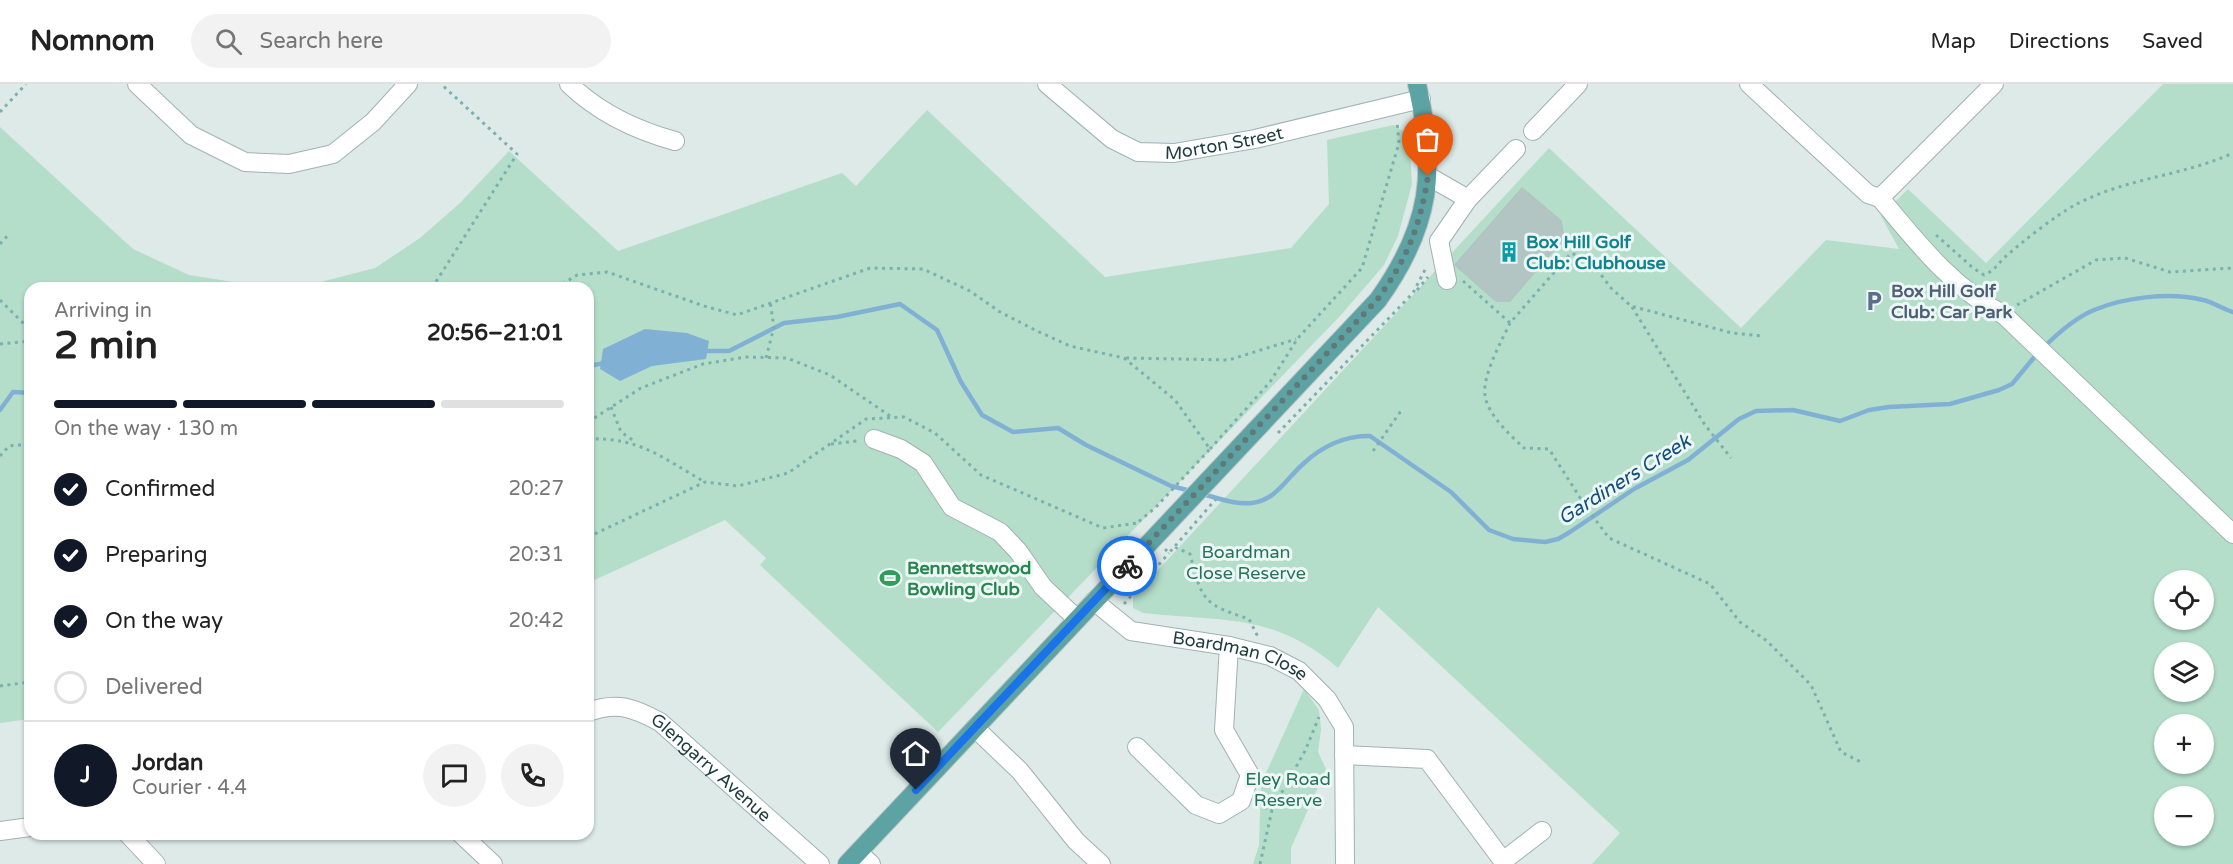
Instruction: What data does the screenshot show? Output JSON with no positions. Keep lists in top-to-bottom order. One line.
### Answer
{"streets":{"street":["Morton Street","Boardman Close","Glengarry Avenue"]},"water":["Gardiners Creek"],"parks":["Boardman Close Reserve","Eley Road Reserve"],"places":{"building":["Box Hill Golf Club: Clubhouse"],"parking":["Box Hill Golf Club: Car Park"],"sports":["Bennettswood Bowling Club"]},"page":{"header":"Nomnom","search":"Search here","nav":["Map","Directions","Saved"],"heading":["2 min","Arriving in","20:56–21:01"],"panel":["Jordan","Courier · 4.4"],"bar":"On the way · 130 m","list":[["Confirmed","20:27"],["Preparing","20:31"],["On the way","20:42"],"Delivered"],"map_buttons":["+","−"],"round":"J"}}
